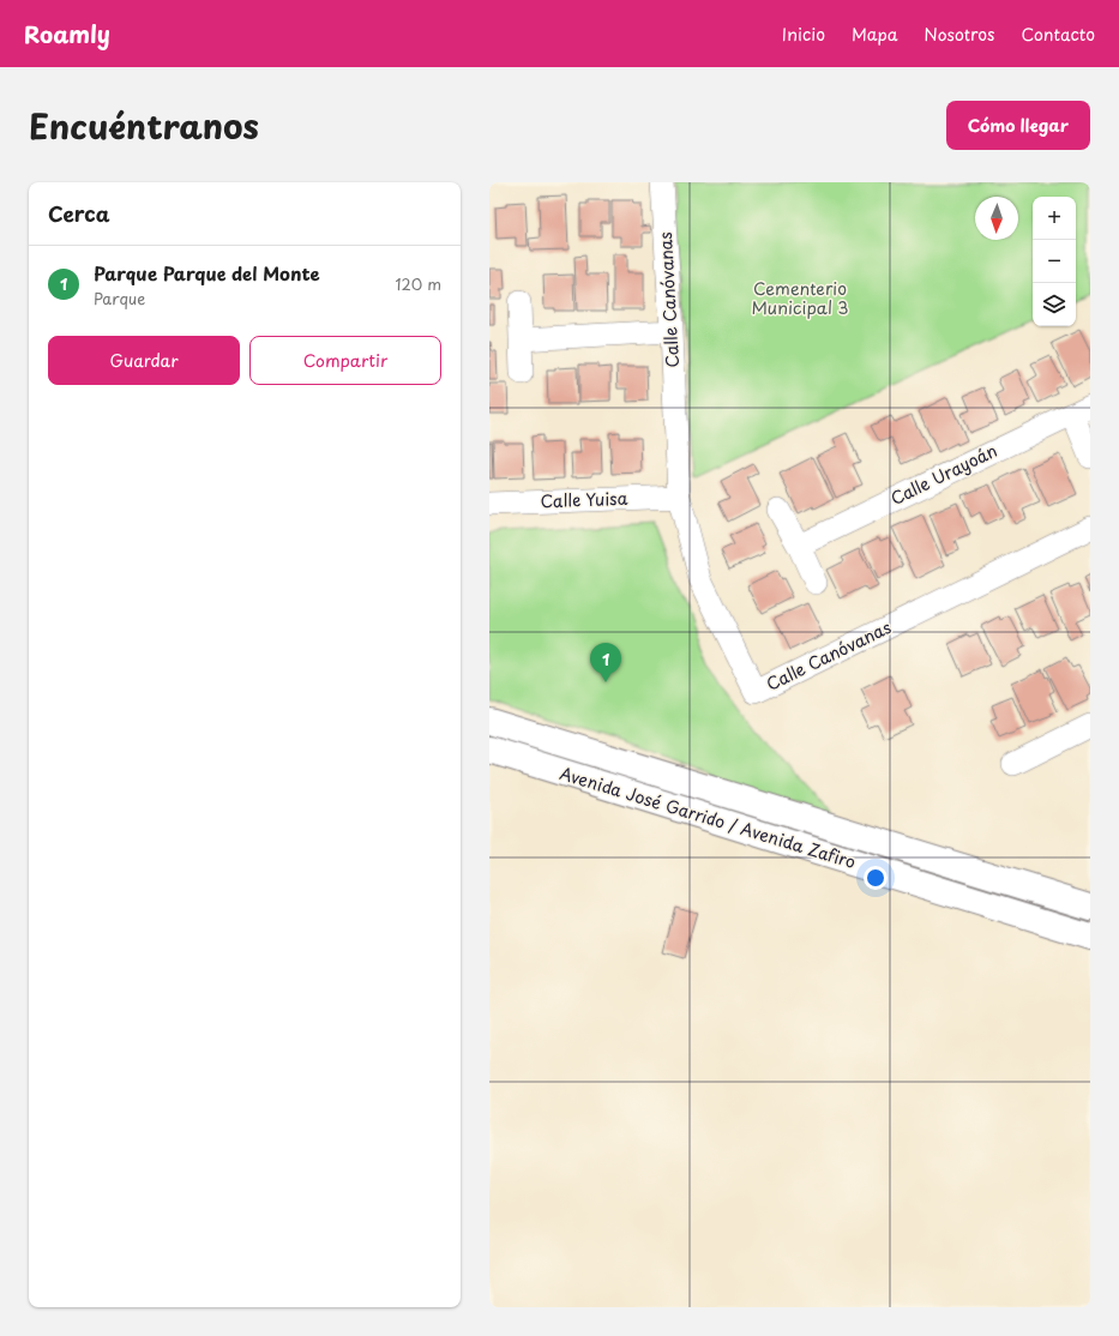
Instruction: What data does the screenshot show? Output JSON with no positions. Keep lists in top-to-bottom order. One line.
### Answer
{"streets":{"main road":["Avenida José Garrido / Avenida Zafiro"],"street":["Calle Canóvanas","Calle Urayoán","Calle Yuisa"]},"crossings":[["Calle Canóvanas","Calle Yuisa"]],"parks":["Cementerio Municipal 3"],"north":"bottom","page":{"header":"Roamly","nav":["Inicio","Mapa","Nosotros","Contacto"],"title":"Encuéntranos","buttons":["Cómo llegar",["Guardar","Compartir"]],"heading":"Cerca","map_buttons":["+","−"],"list":[{"mark":"1","name":"Parque Parque del Monte","note":"Parque","value":"120 m"}],"pins":"1"}}
